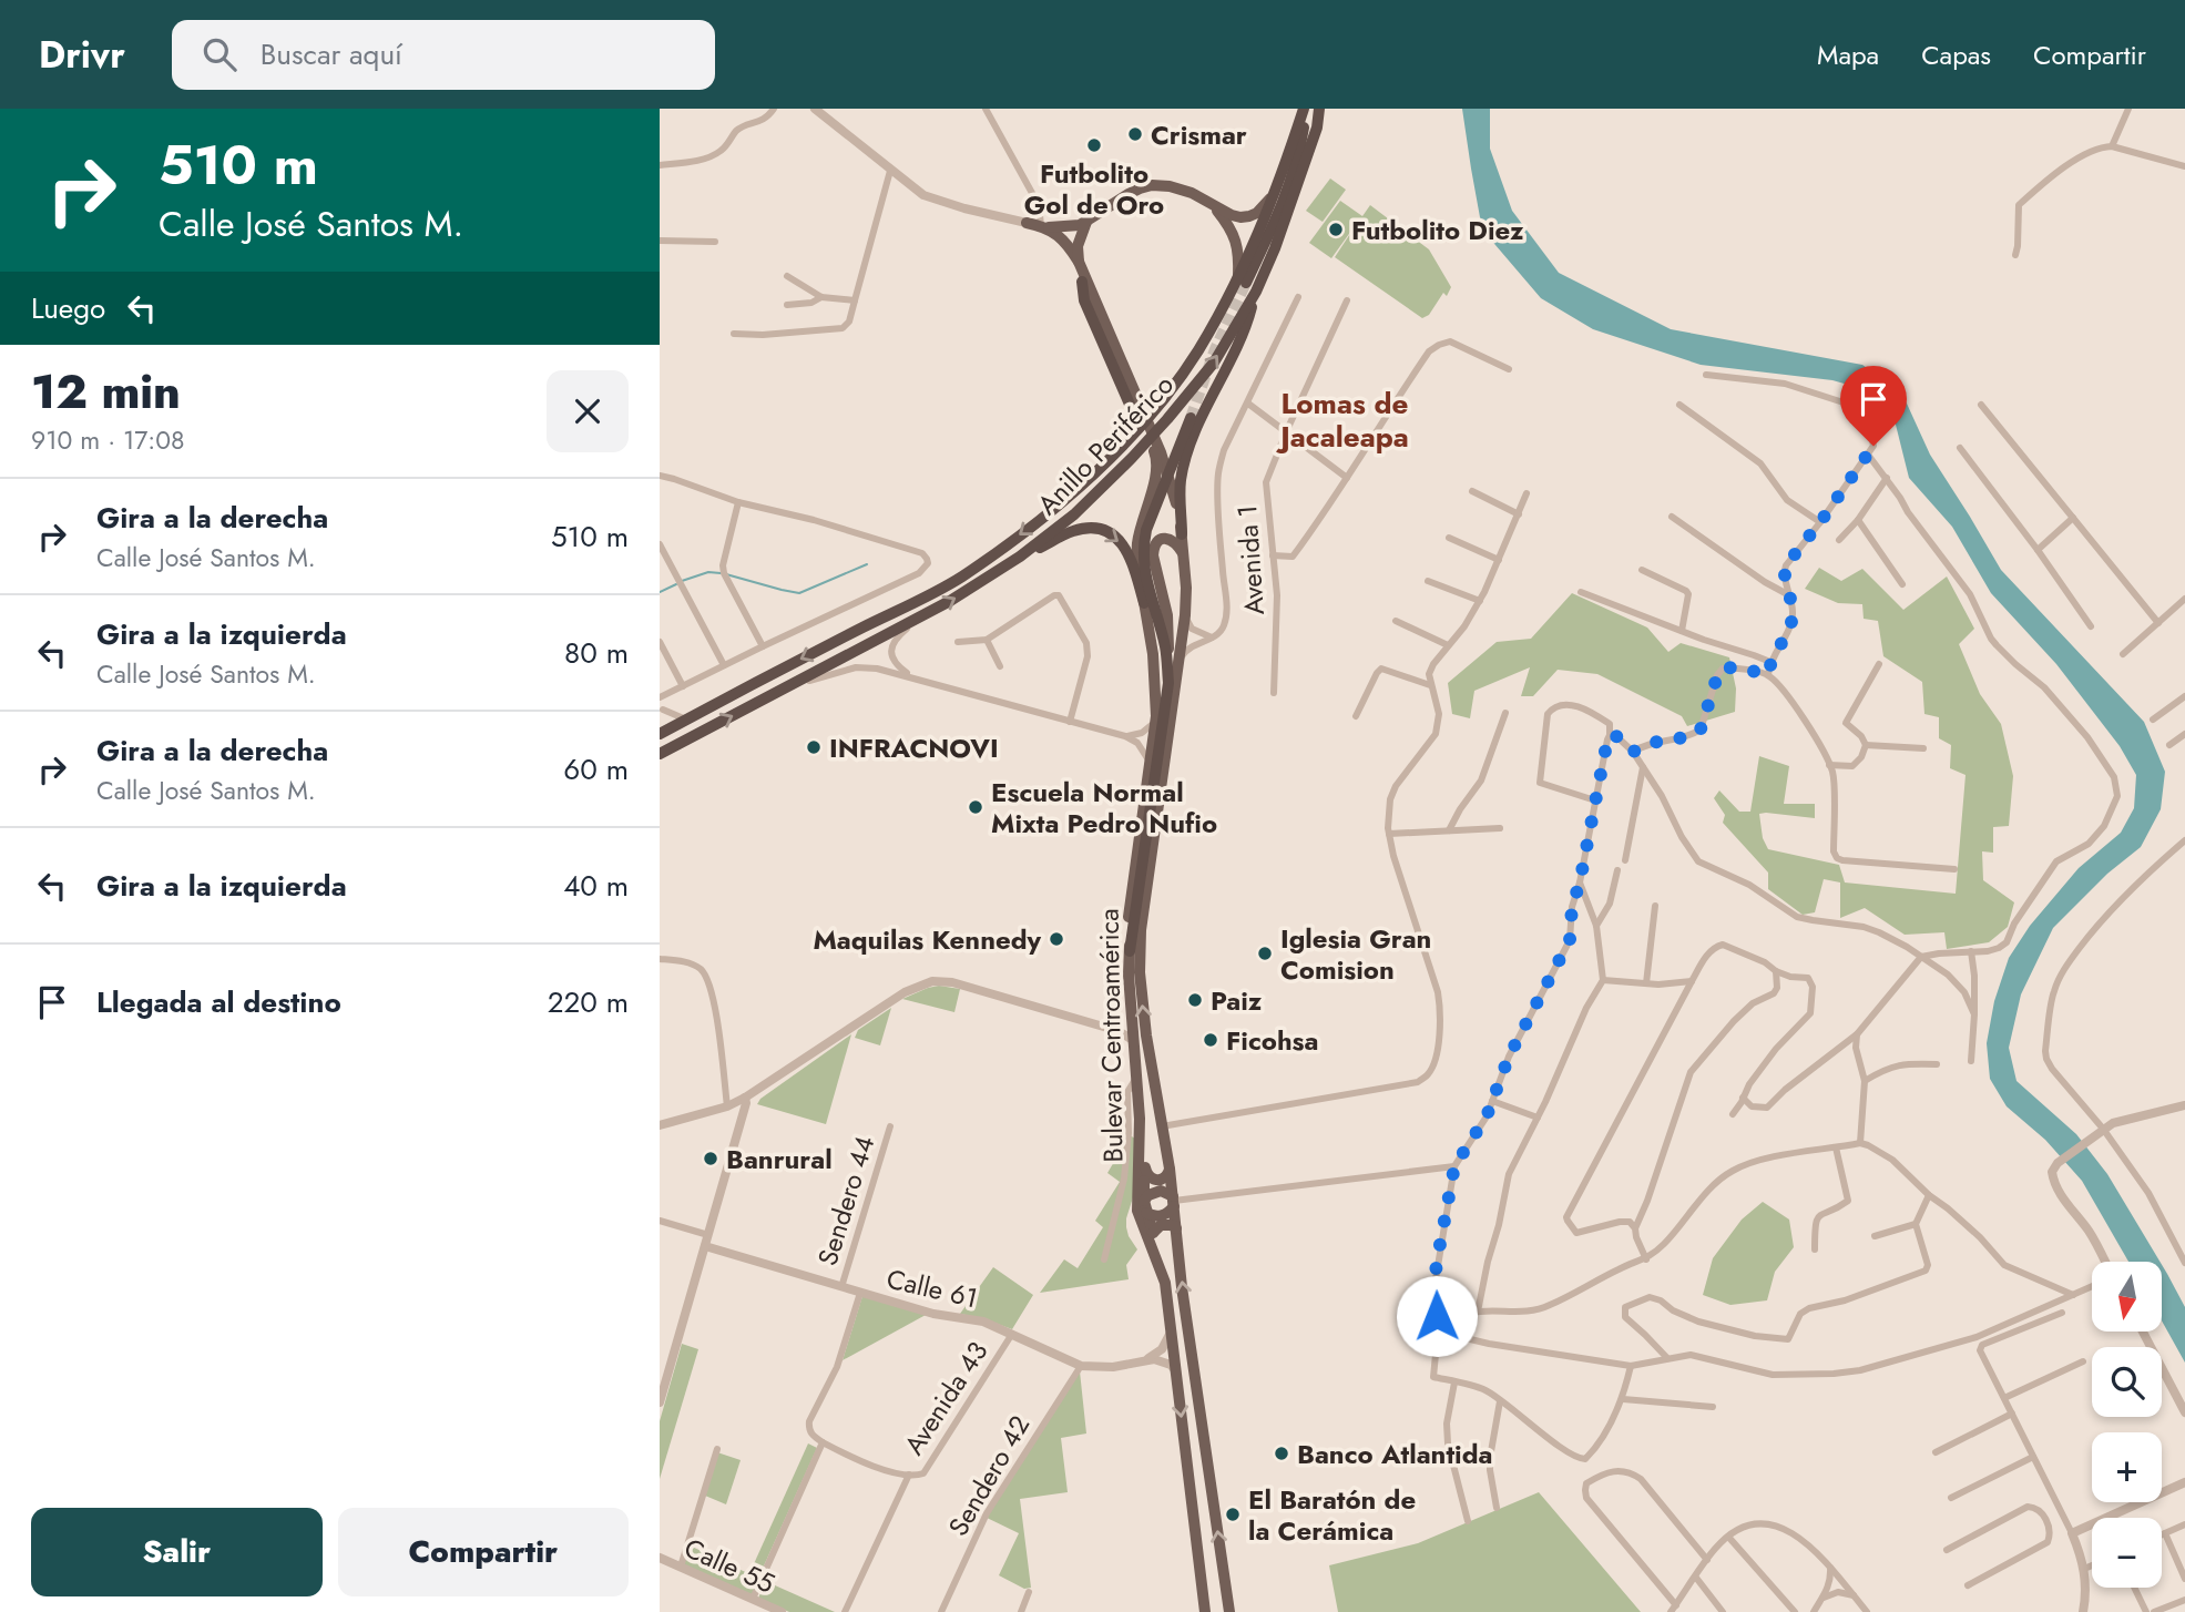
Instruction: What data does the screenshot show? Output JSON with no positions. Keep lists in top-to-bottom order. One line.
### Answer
{"streets":{"highway":["Anillo Periférico"],"main road":["Bulevar Centroamérica"],"street":["Avenida 1","Sendero 44","Calle 61","Avenida 43","Sendero 42","Calle 55"]},"crossings":[["Bulevar Centroamérica","Calle 61"],["Sendero 44","Calle 61"],["Calle 61","Avenida 43"],["Calle 61","Sendero 42"]],"districts":["Lomas de Jacaleapa"],"places":["Crismar","Futbolito Gol de Oro","Futbolito Diez","INFRACNOVI","Escuela Normal Mixta Pedro Nufio","Maquilas Kennedy","Iglesia Gran Comision","Paiz","Ficohsa","Banrural","Banco Atlantida","El Baratón de la Cerámica"],"north":"bottom","page":{"header":"Drivr","search":"Buscar aquí","nav":["Mapa","Capas","Compartir"],"turn":["510 m","Calle José Santos M."],"then":"Luego","heading":["12 min","910 m · 17:08"],"list":[{"name":"Gira a la derecha","note":"Calle José Santos M.","value":"510 m"},{"name":"Gira a la izquierda","note":"Calle José Santos M.","value":"80 m"},{"name":"Gira a la derecha","note":"Calle José Santos M.","value":"60 m"},{"name":"Gira a la izquierda","value":"40 m"},{"name":"Llegada al destino","value":"220 m"}],"map_buttons":["+","−"],"buttons":["Salir","Compartir"]}}
